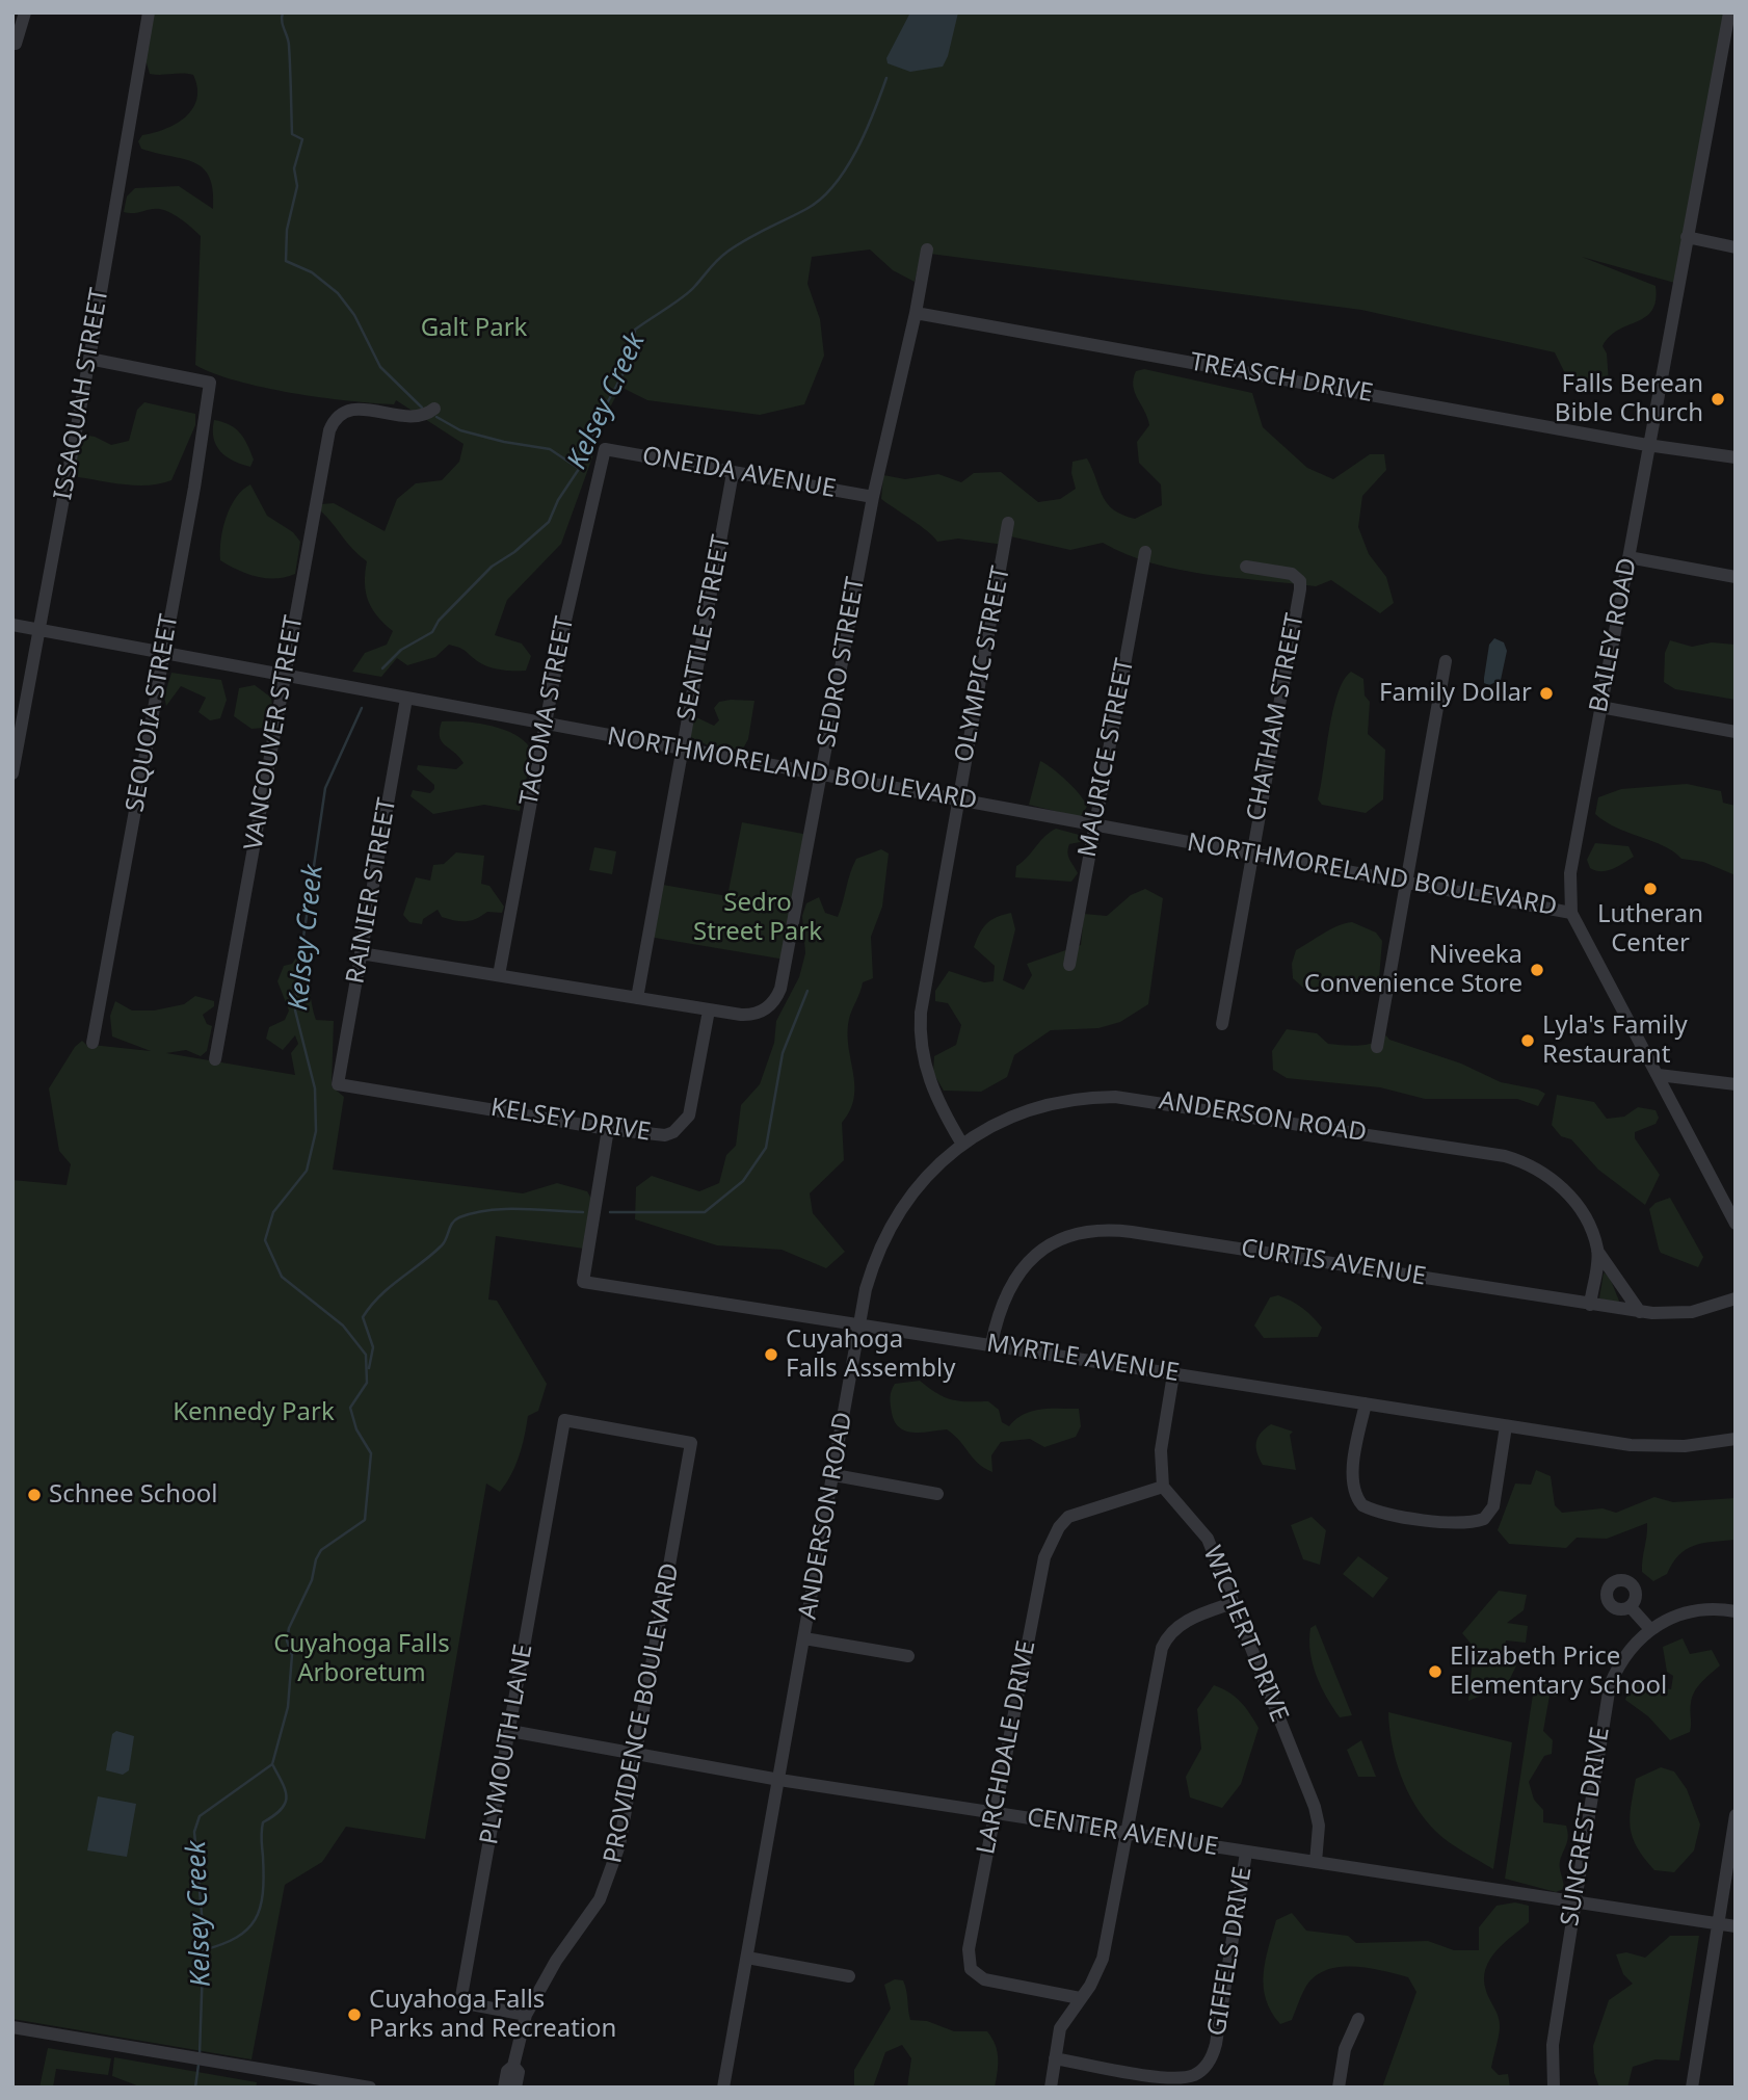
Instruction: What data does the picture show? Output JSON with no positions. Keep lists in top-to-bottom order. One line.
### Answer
{"streets":{"street":["TREASCH DRIVE","ISSAQUAH STREET","ONEIDA AVENUE","SEATTLE STREET","BAILEY ROAD","SEDRO STREET","OLYMPIC STREET","TACOMA STREET","SEQUOIA STREET","CHATHAM STREET","VANCOUVER STREET","MAURICE STREET","NORTHMORELAND BOULEVARD","RAINIER STREET","ANDERSON ROAD","KELSEY DRIVE","CURTIS AVENUE","MYRTLE AVENUE","WICHERT DRIVE","PROVIDENCE BOULEVARD","PLYMOUTH LANE","LARCHDALE DRIVE","SUNCREST DRIVE","CENTER AVENUE","GIFFELS DRIVE"]},"crossings":[["TREASCH DRIVE","BAILEY ROAD"],["TREASCH DRIVE","SEDRO STREET"],["ISSAQUAH STREET","SEQUOIA STREET"],["ISSAQUAH STREET","NORTHMORELAND BOULEVARD"],["ONEIDA AVENUE","SEATTLE STREET"],["ONEIDA AVENUE","SEDRO STREET"],["ONEIDA AVENUE","TACOMA STREET"],["SEATTLE STREET","SEDRO STREET"],["SEATTLE STREET","NORTHMORELAND BOULEVARD"],["BAILEY ROAD","NORTHMORELAND BOULEVARD"],["SEDRO STREET","TACOMA STREET"],["SEDRO STREET","NORTHMORELAND BOULEVARD"],["SEDRO STREET","RAINIER STREET"],["SEDRO STREET","KELSEY DRIVE"],["OLYMPIC STREET","NORTHMORELAND BOULEVARD"],["OLYMPIC STREET","ANDERSON ROAD"],["TACOMA STREET","NORTHMORELAND BOULEVARD"],["SEQUOIA STREET","NORTHMORELAND BOULEVARD"],["CHATHAM STREET","NORTHMORELAND BOULEVARD"],["VANCOUVER STREET","NORTHMORELAND BOULEVARD"],["MAURICE STREET","NORTHMORELAND BOULEVARD"],["NORTHMORELAND BOULEVARD","RAINIER STREET"],["RAINIER STREET","KELSEY DRIVE"],["ANDERSON ROAD","CURTIS AVENUE"],["ANDERSON ROAD","MYRTLE AVENUE"],["ANDERSON ROAD","CENTER AVENUE"],["KELSEY DRIVE","MYRTLE AVENUE"],["CURTIS AVENUE","MYRTLE AVENUE"],["WICHERT DRIVE","CENTER AVENUE"],["PROVIDENCE BOULEVARD","PLYMOUTH LANE"],["PROVIDENCE BOULEVARD","CENTER AVENUE"],["PLYMOUTH LANE","CENTER AVENUE"],["LARCHDALE DRIVE","CENTER AVENUE"],["SUNCREST DRIVE","CENTER AVENUE"],["CENTER AVENUE","GIFFELS DRIVE"]],"water":["Kelsey Creek"],"parks":["Galt Park","Sedro Street Park","Kennedy Park","Cuyahoga Falls Arboretum"],"places":["Falls Berean Bible Church","Family Dollar","Lutheran Center","Niveeka Convenience Store","Lyla's Family Restaurant","Cuyahoga Falls Assembly","Schnee School","Elizabeth Price Elementary School","Cuyahoga Falls Parks and Recreation"]}
